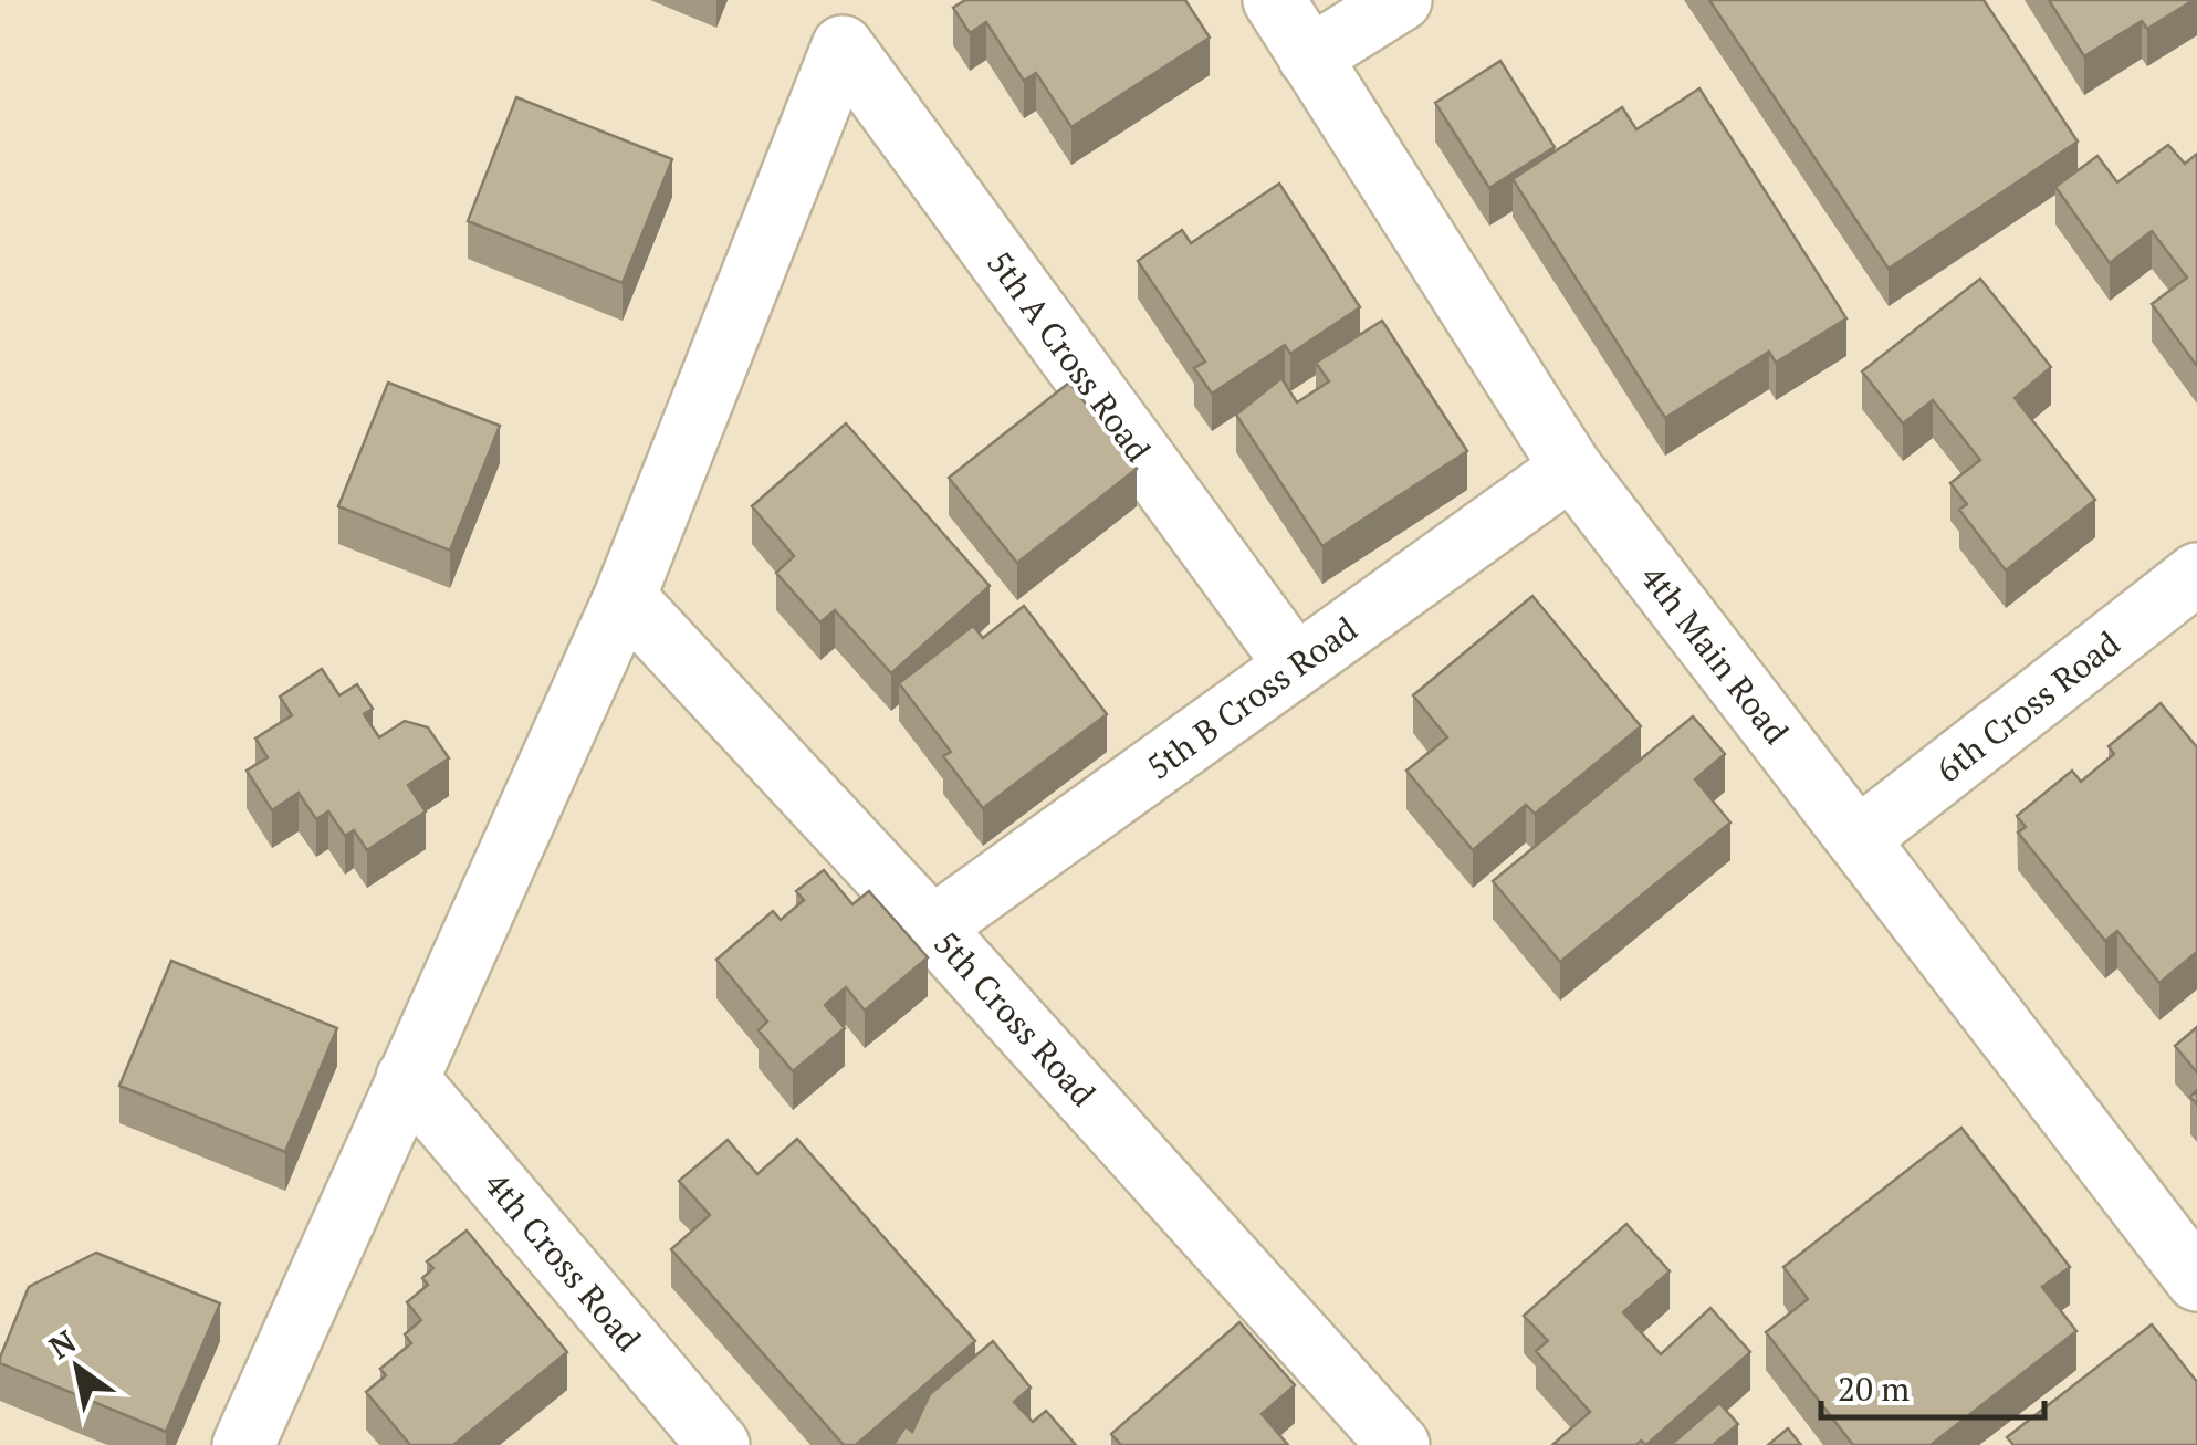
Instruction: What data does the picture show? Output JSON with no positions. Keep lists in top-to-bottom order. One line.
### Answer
{"streets":{"street":["5th A Cross Road","4th Main Road","5th B Cross Road","6th Cross Road","5th Cross Road","4th Cross Road"]},"crossings":[["5th A Cross Road","5th B Cross Road"],["5th A Cross Road","5th Cross Road"],["4th Main Road","5th B Cross Road"],["4th Main Road","6th Cross Road"],["5th B Cross Road","5th Cross Road"]],"scale_bar":"20 m","north":"top left"}
